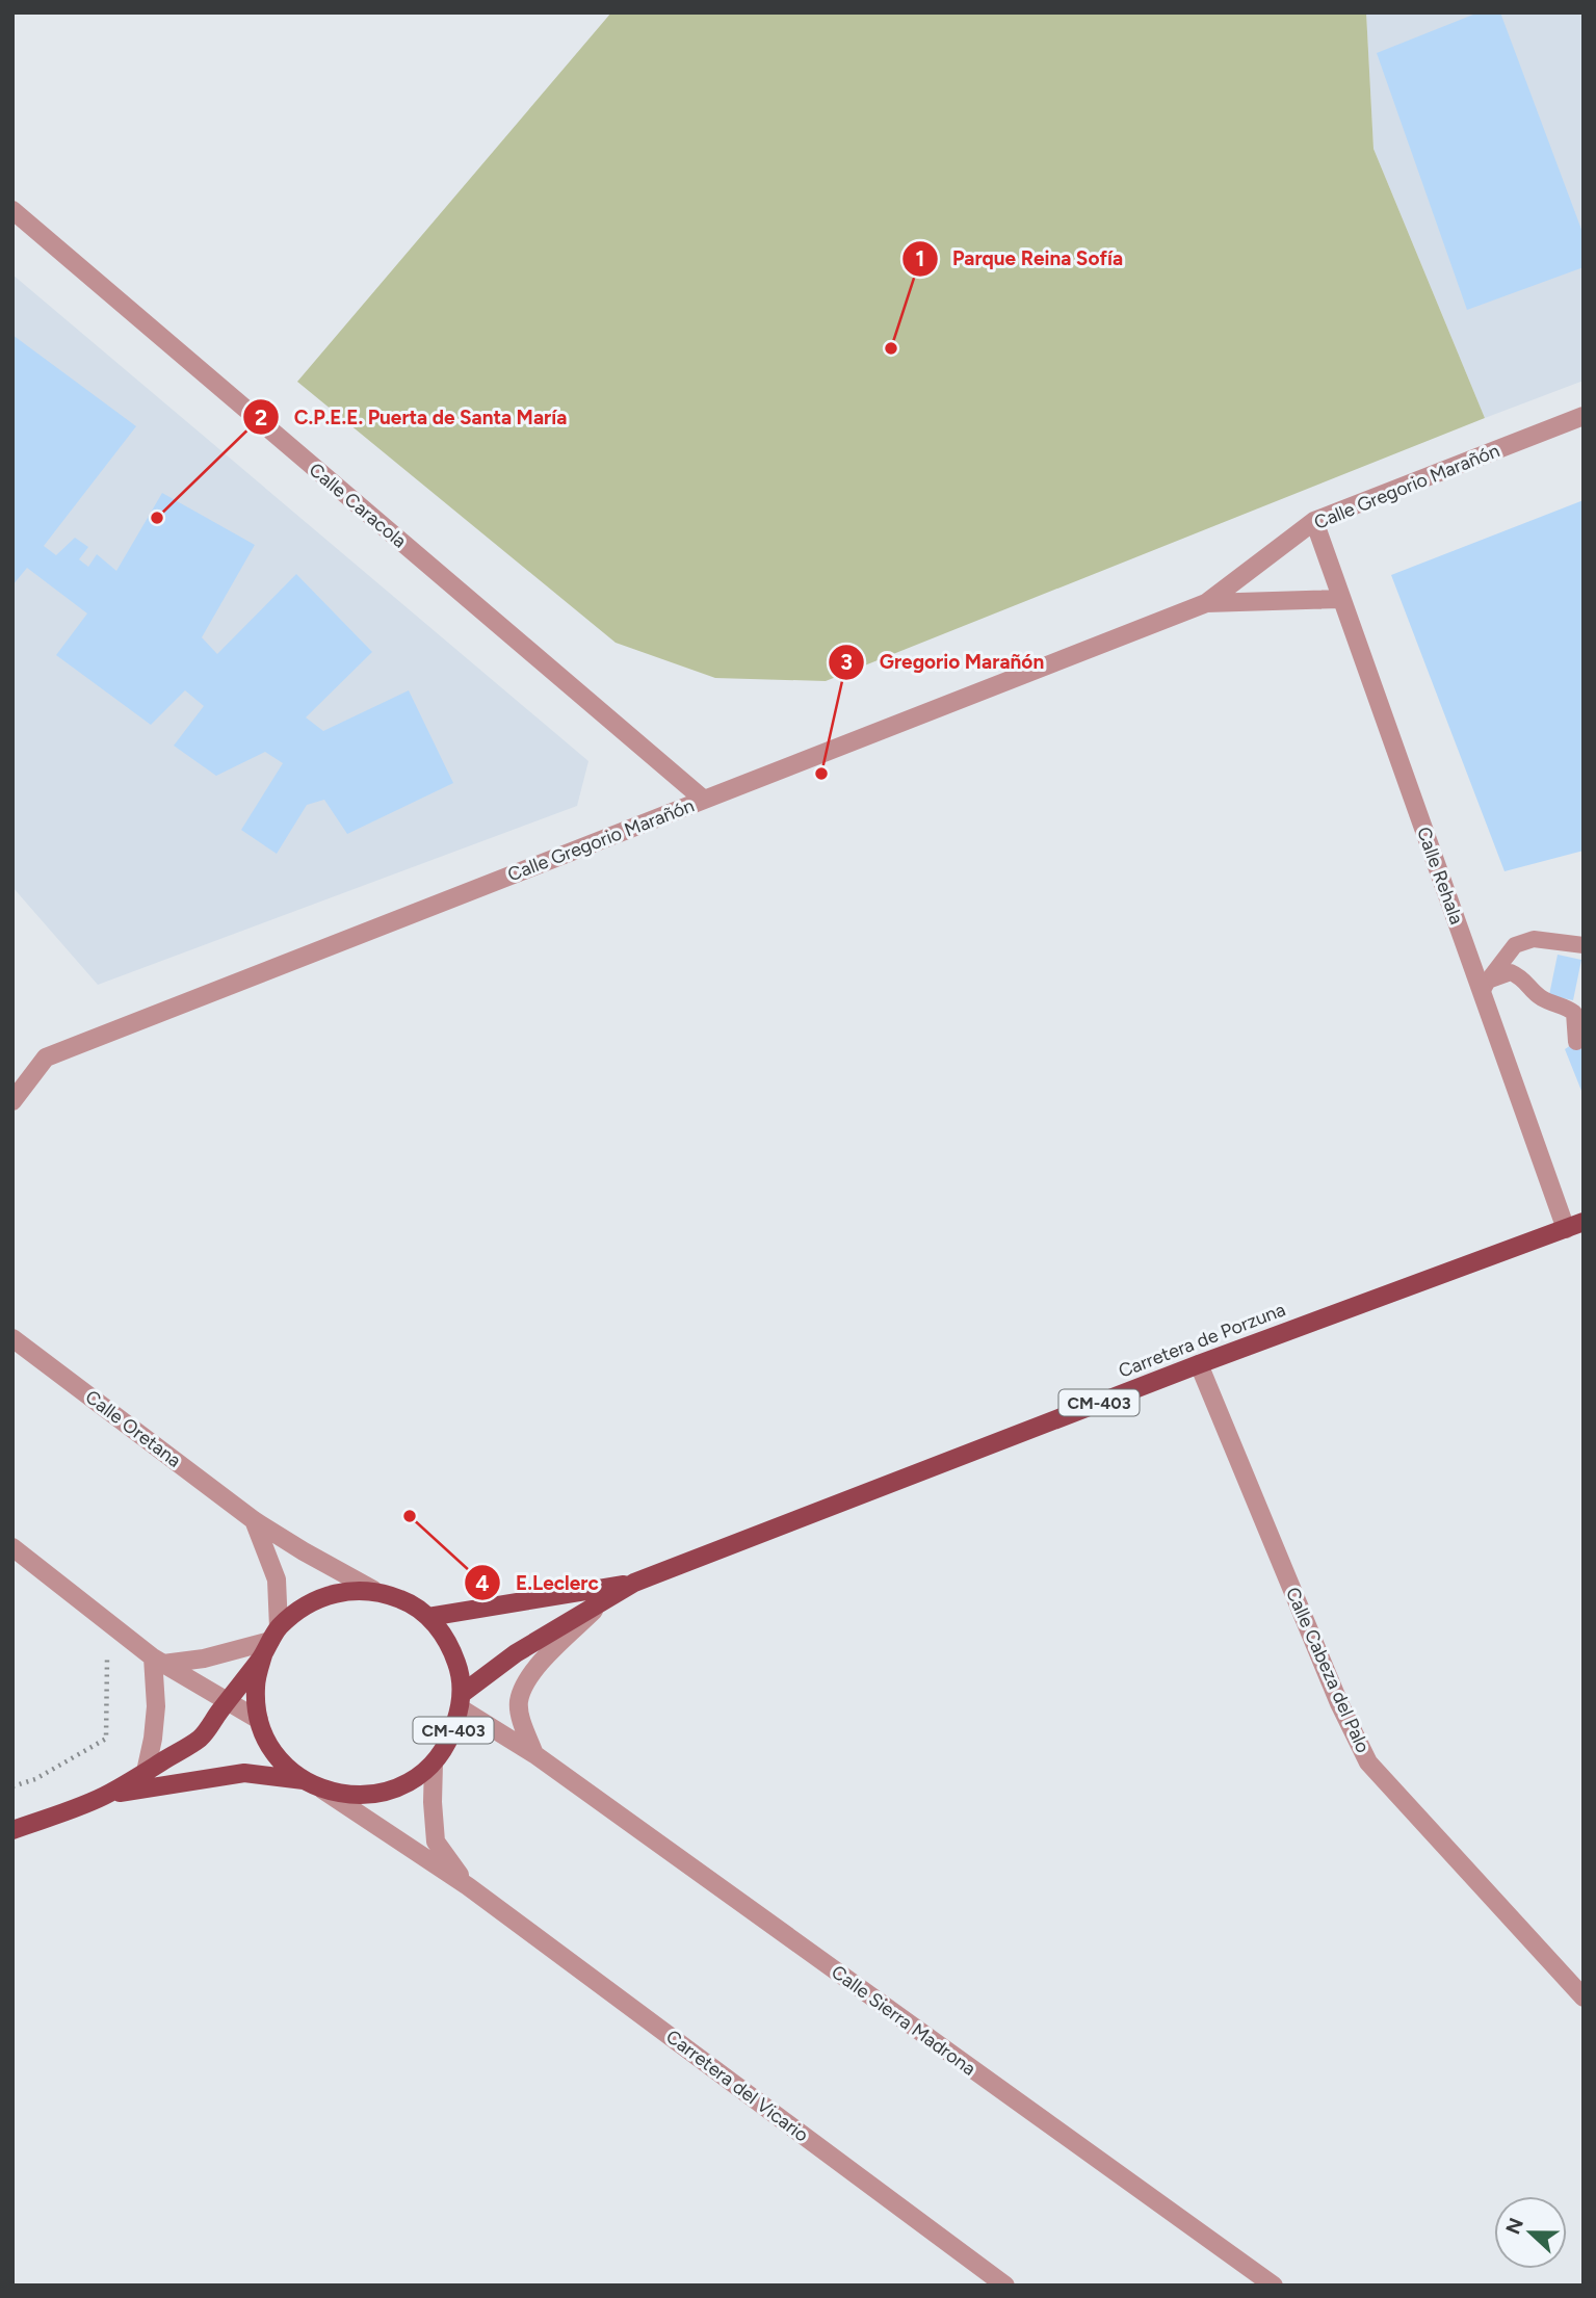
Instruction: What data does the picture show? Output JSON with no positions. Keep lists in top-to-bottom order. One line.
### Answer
{"streets":{"main road":["Carretera de Porzuna","CM-403"],"street":["Calle Gregorio Marañón","Calle Caracola","Calle Rehala","Calle Oretana","Calle Cabeza del Palo","Calle Sierra Madrona","Carretera del Vicario"]},"crossings":[["Calle Gregorio Marañón","Calle Caracola"],["Calle Gregorio Marañón","Calle Rehala"],["Calle Rehala","Carretera de Porzuna"],["Carretera de Porzuna","CM-403"],["Carretera de Porzuna","Calle Oretana"],["Carretera de Porzuna","Calle Cabeza del Palo"],["Carretera de Porzuna","Calle Sierra Madrona"],["Carretera de Porzuna","Carretera del Vicario"],["CM-403","Calle Oretana"],["CM-403","Calle Sierra Madrona"],["CM-403","Carretera del Vicario"],["Calle Oretana","Calle Sierra Madrona"],["Calle Oretana","Carretera del Vicario"],["Calle Sierra Madrona","Carretera del Vicario"]],"places":["Parque Reina Sofía","C.P.E.E. Puerta de Santa María","Gregorio Marañón","E.Leclerc"],"north":"left"}
